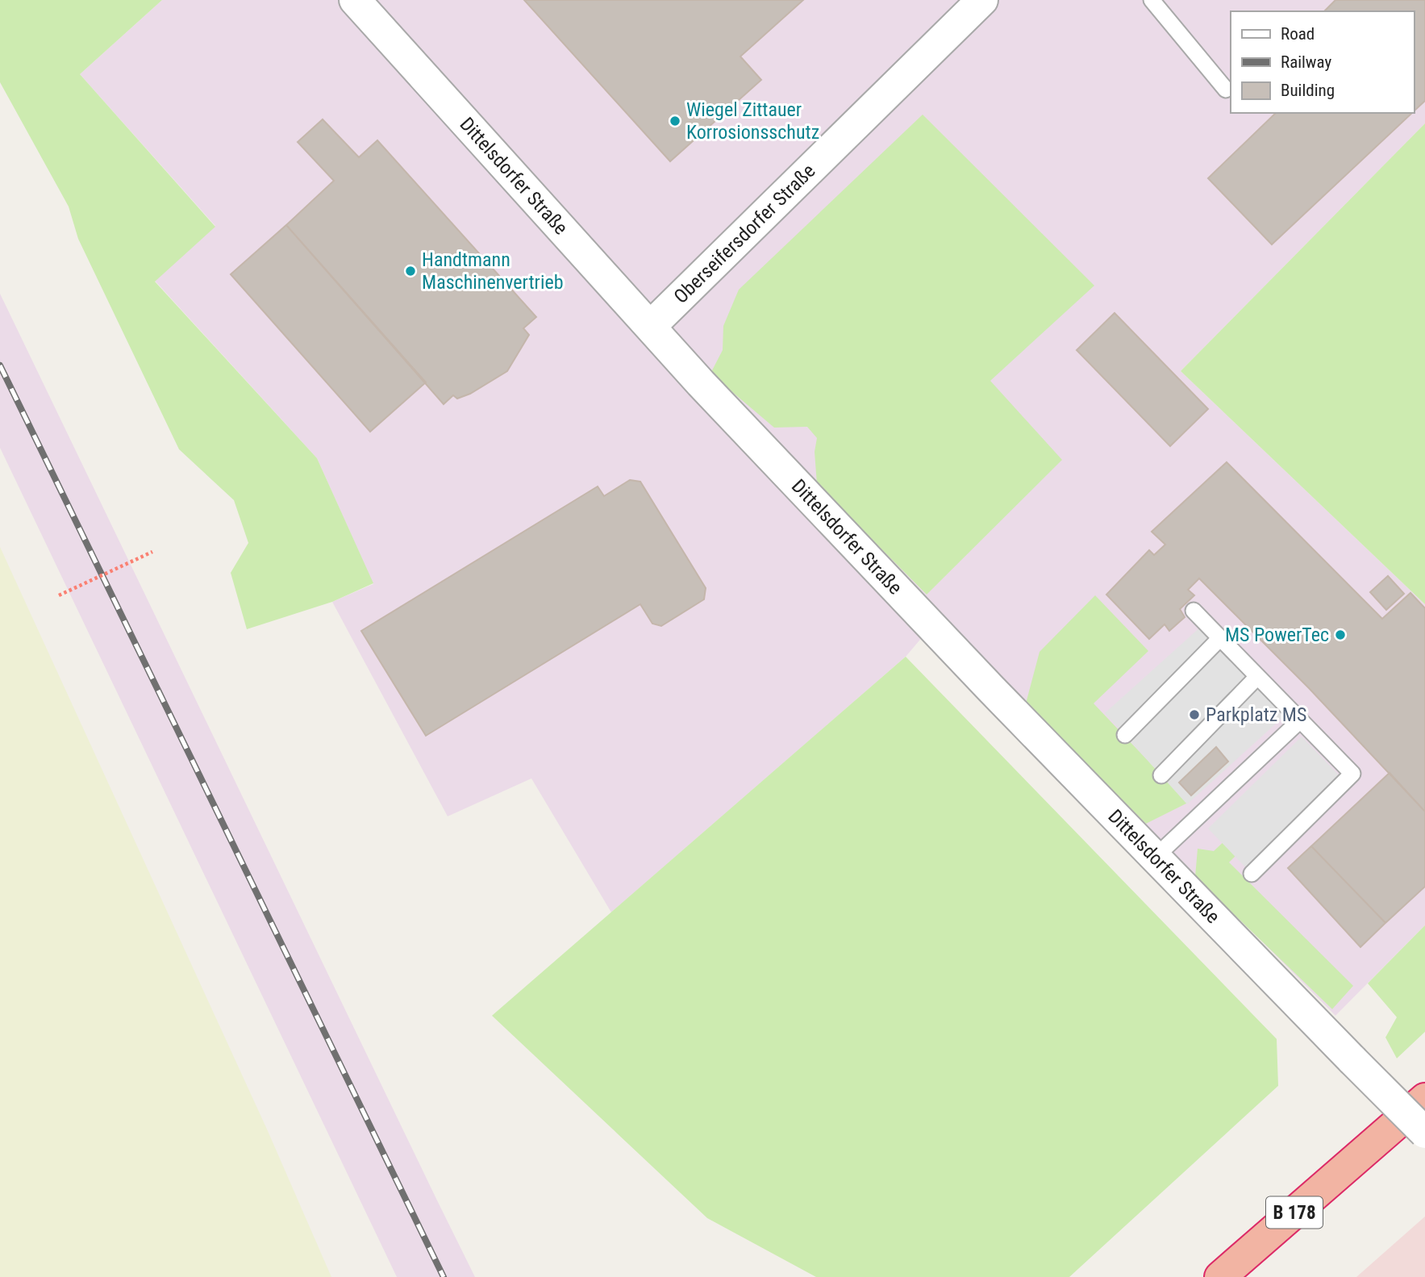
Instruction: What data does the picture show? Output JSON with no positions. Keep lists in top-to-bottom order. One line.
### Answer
{"streets":{"highway":["B 178"],"street":["Dittelsdorfer Straße","Oberseifersdorfer Straße"]},"crossings":[["Dittelsdorfer Straße","Oberseifersdorfer Straße"]],"places":["Wiegel Zittauer Korrosionsschutz","Handtmann Maschinenvertrieb","MS PowerTec","Parkplatz MS"],"legend":["Road","Railway","Building"]}
